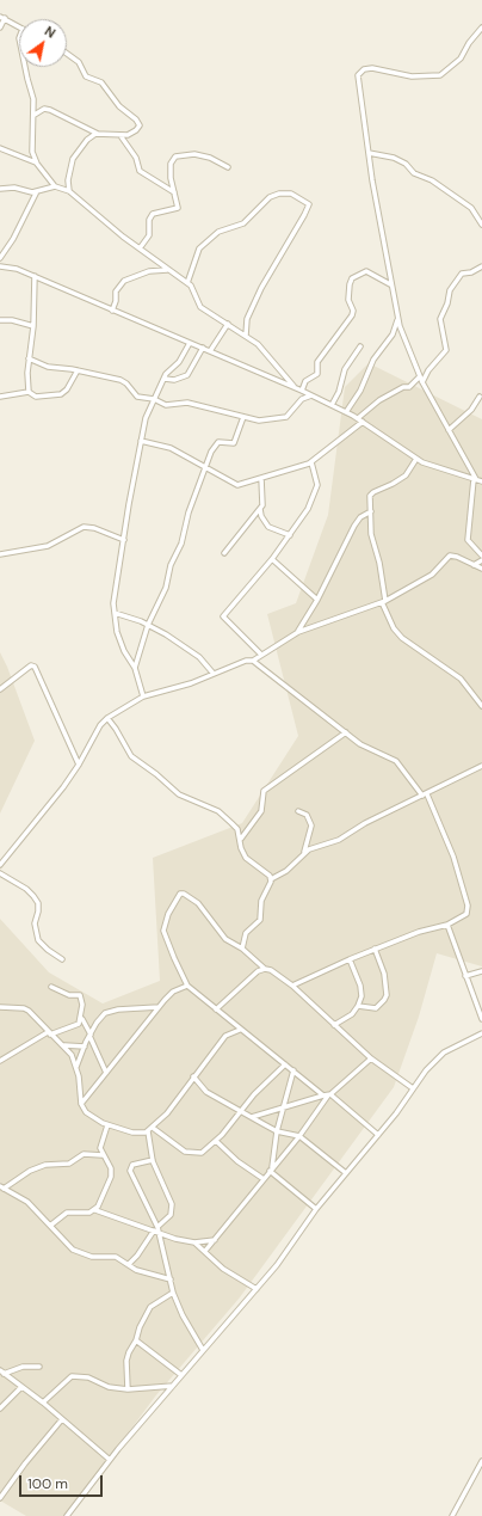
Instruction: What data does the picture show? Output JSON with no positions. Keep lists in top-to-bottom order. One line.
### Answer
{"scale_bar":"100 m","north":"top right"}
